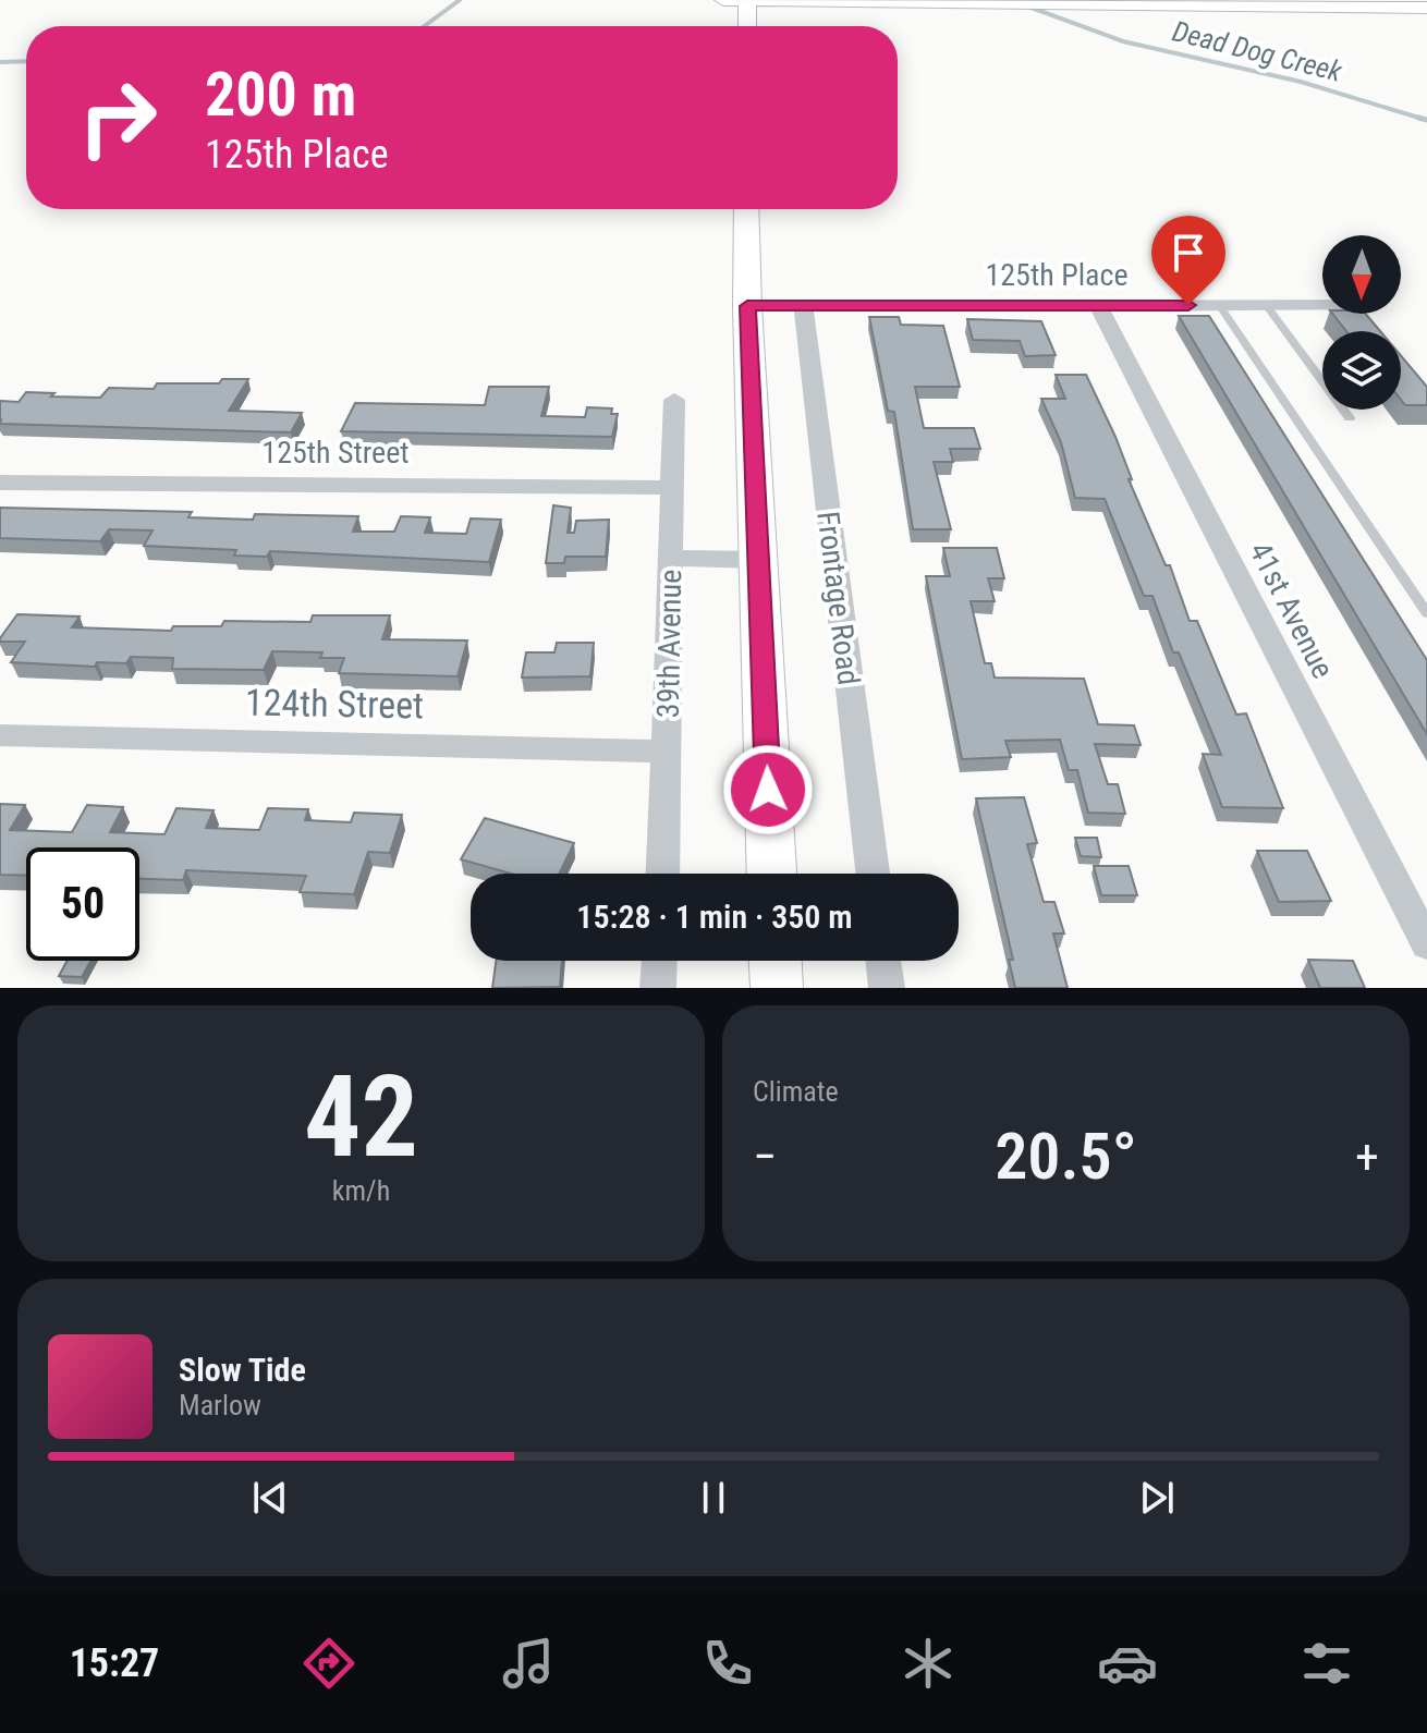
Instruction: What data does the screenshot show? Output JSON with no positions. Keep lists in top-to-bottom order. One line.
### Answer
{"streets":{"street":["125th Place","125th Street","Frontage Road","41st Avenue","39th Avenue","124th Street"]},"crossings":[["125th Place","Frontage Road"],["125th Place","41st Avenue"],["125th Street","39th Avenue"],["39th Avenue","124th Street"]],"water":["Dead Dog Creek"],"north":"bottom","page":{"turn":["200 m","125th Place"],"limit":"50","trip":"15:28 · 1 min · 350 m","tile":[["42","km/h"],"Climate"],"heat":["−","20.5°","+"],"song":["Slow Tide","Marlow"],"tabs":"15:27"}}
